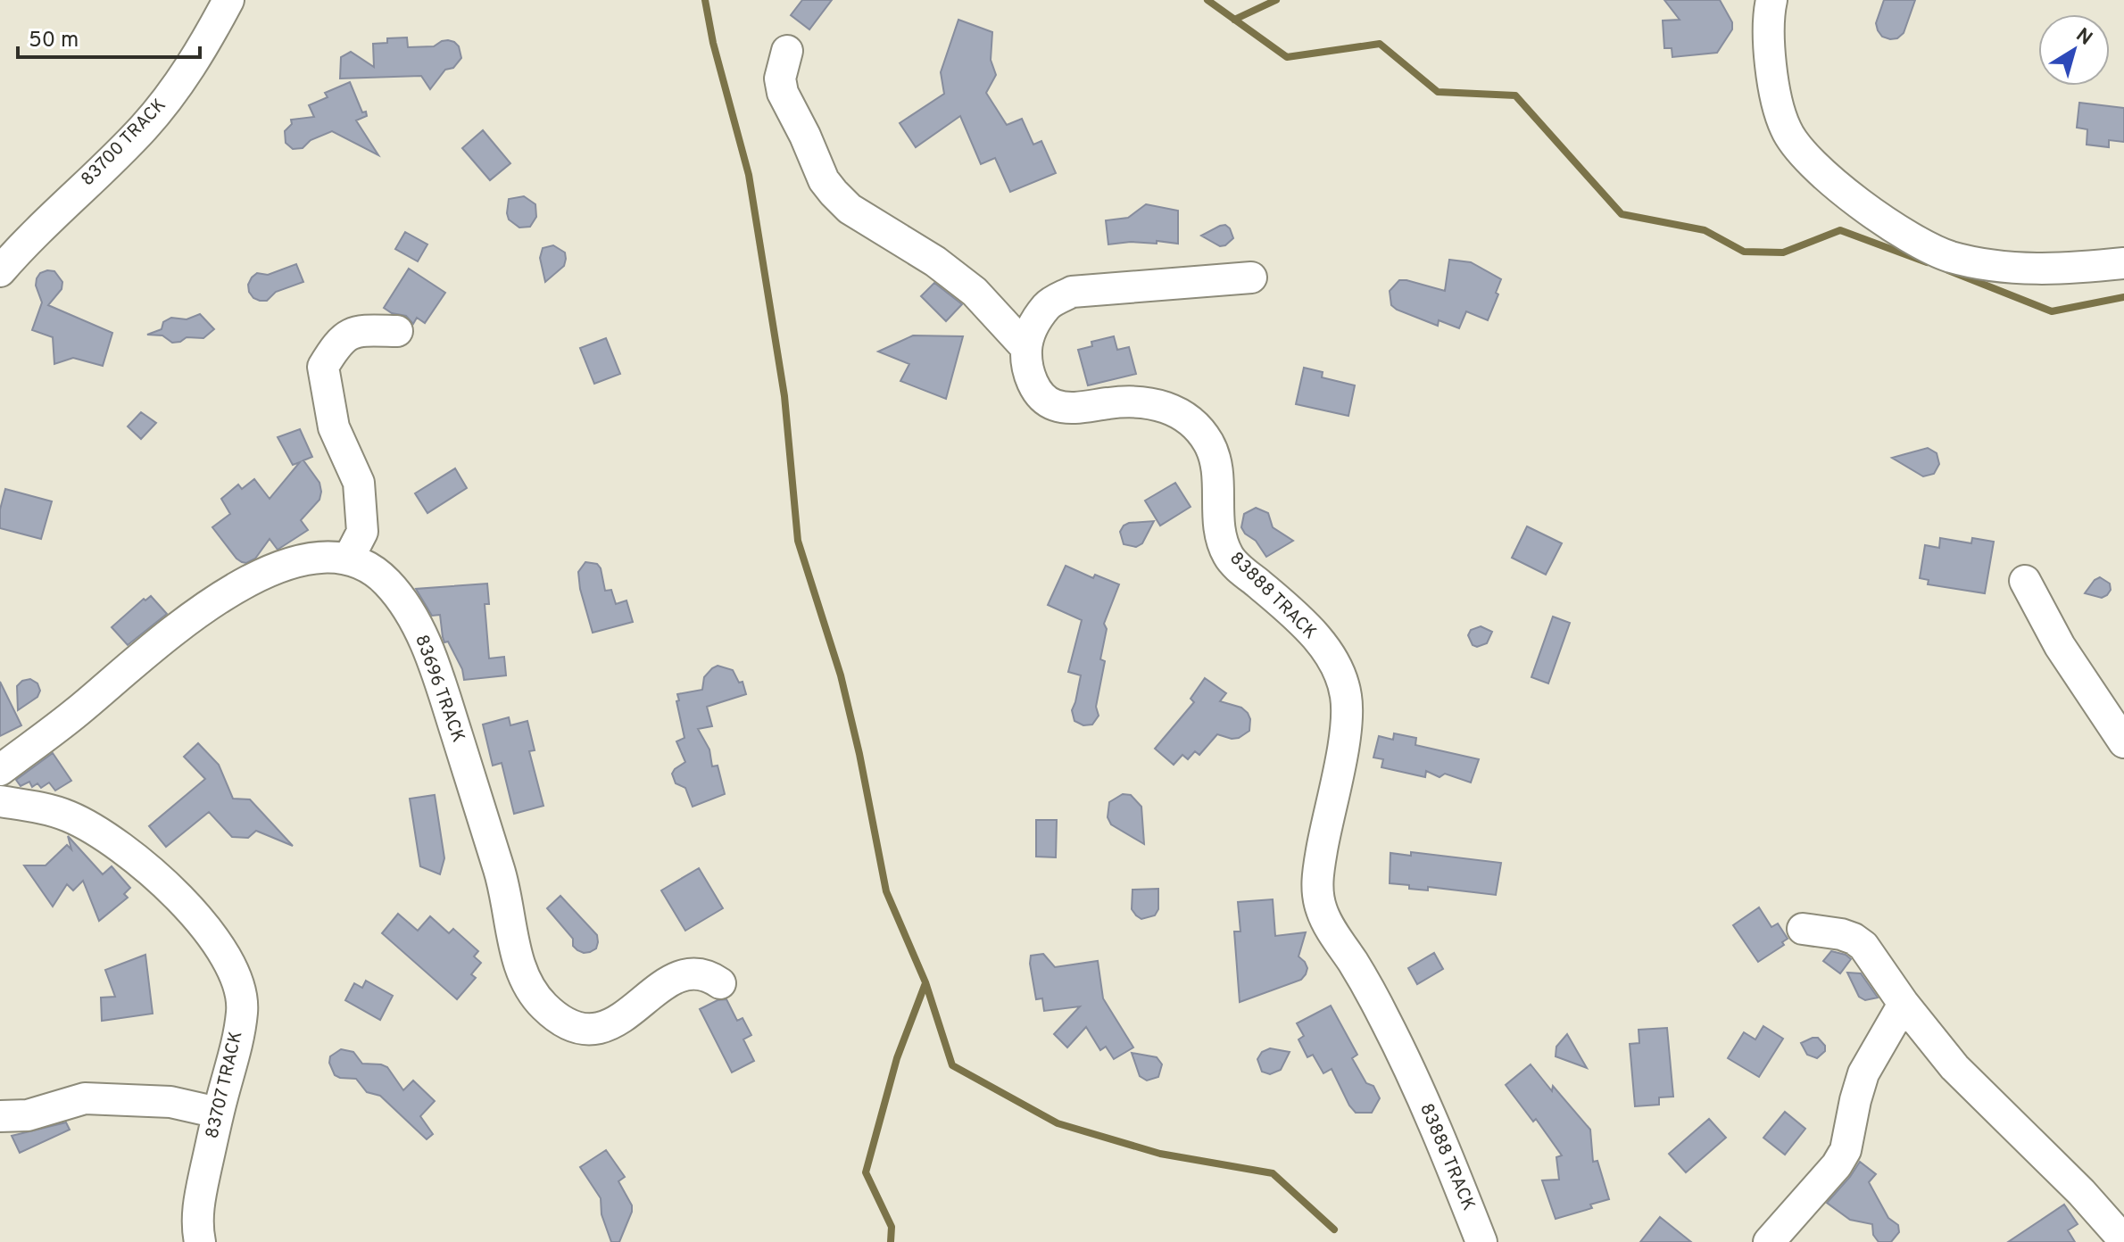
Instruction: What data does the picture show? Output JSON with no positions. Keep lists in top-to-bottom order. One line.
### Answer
{"streets":{"street":["83700 TRACK","83888 TRACK","83696 TRACK","83707 TRACK"]},"scale_bar":"50 m","north":"top right"}
